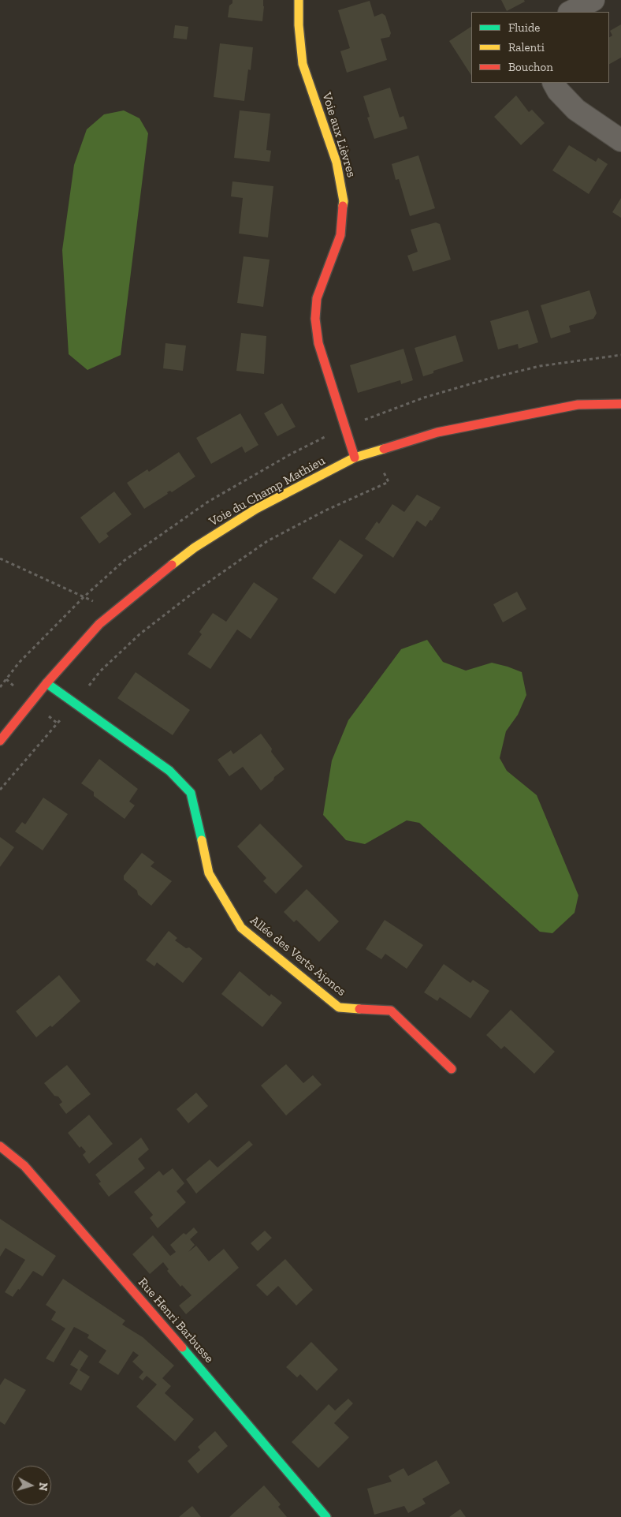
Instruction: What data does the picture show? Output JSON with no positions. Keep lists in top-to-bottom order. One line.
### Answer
{"streets":{"street":["Voie aux Lièvres","Voie du Champ Mathieu","Allée des Verts Ajoncs","Rue Henri Barbusse"]},"crossings":[["Voie aux Lièvres","Voie du Champ Mathieu"],["Voie du Champ Mathieu","Allée des Verts Ajoncs"]],"legend":["Fluide","Ralenti","Bouchon"],"north":"right"}
